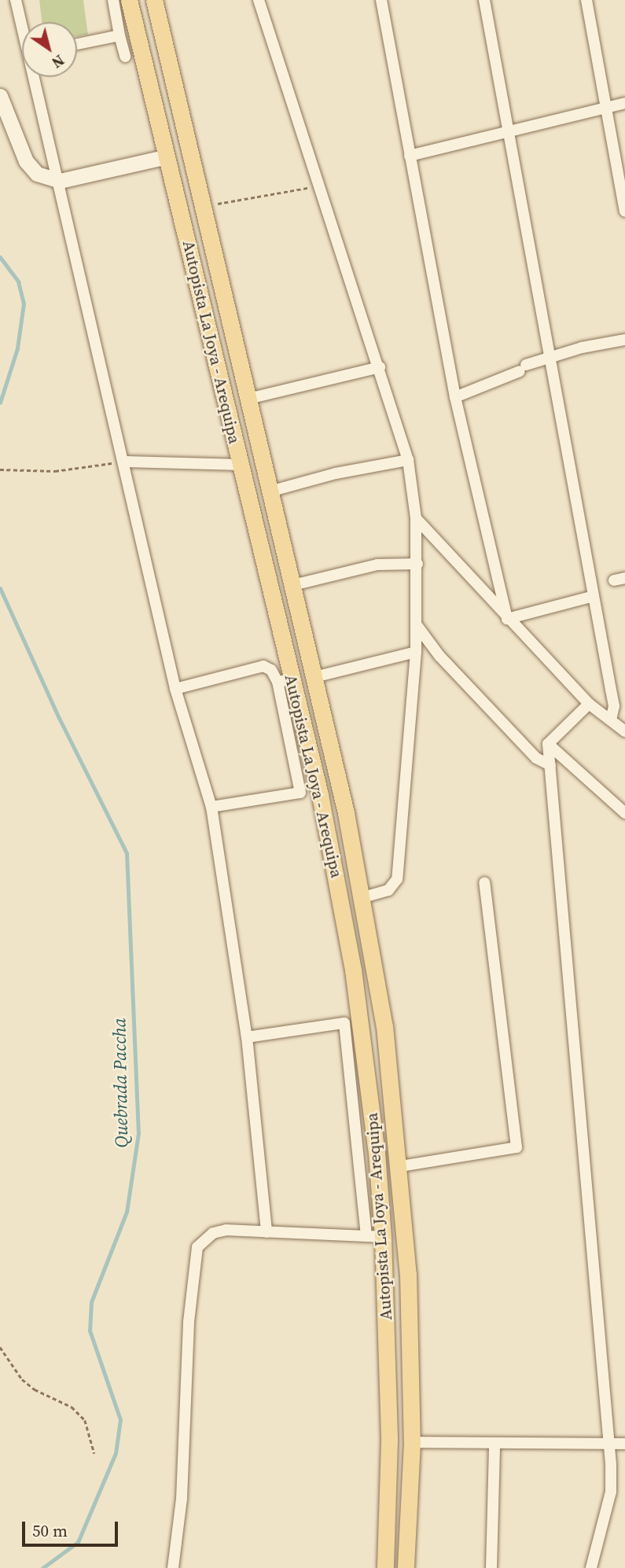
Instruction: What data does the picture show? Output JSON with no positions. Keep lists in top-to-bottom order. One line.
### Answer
{"streets":{"main road":["Autopista La Joya - Arequipa"]},"water":["Quebrada Paccha"],"scale_bar":"50 m","north":"bottom right"}
